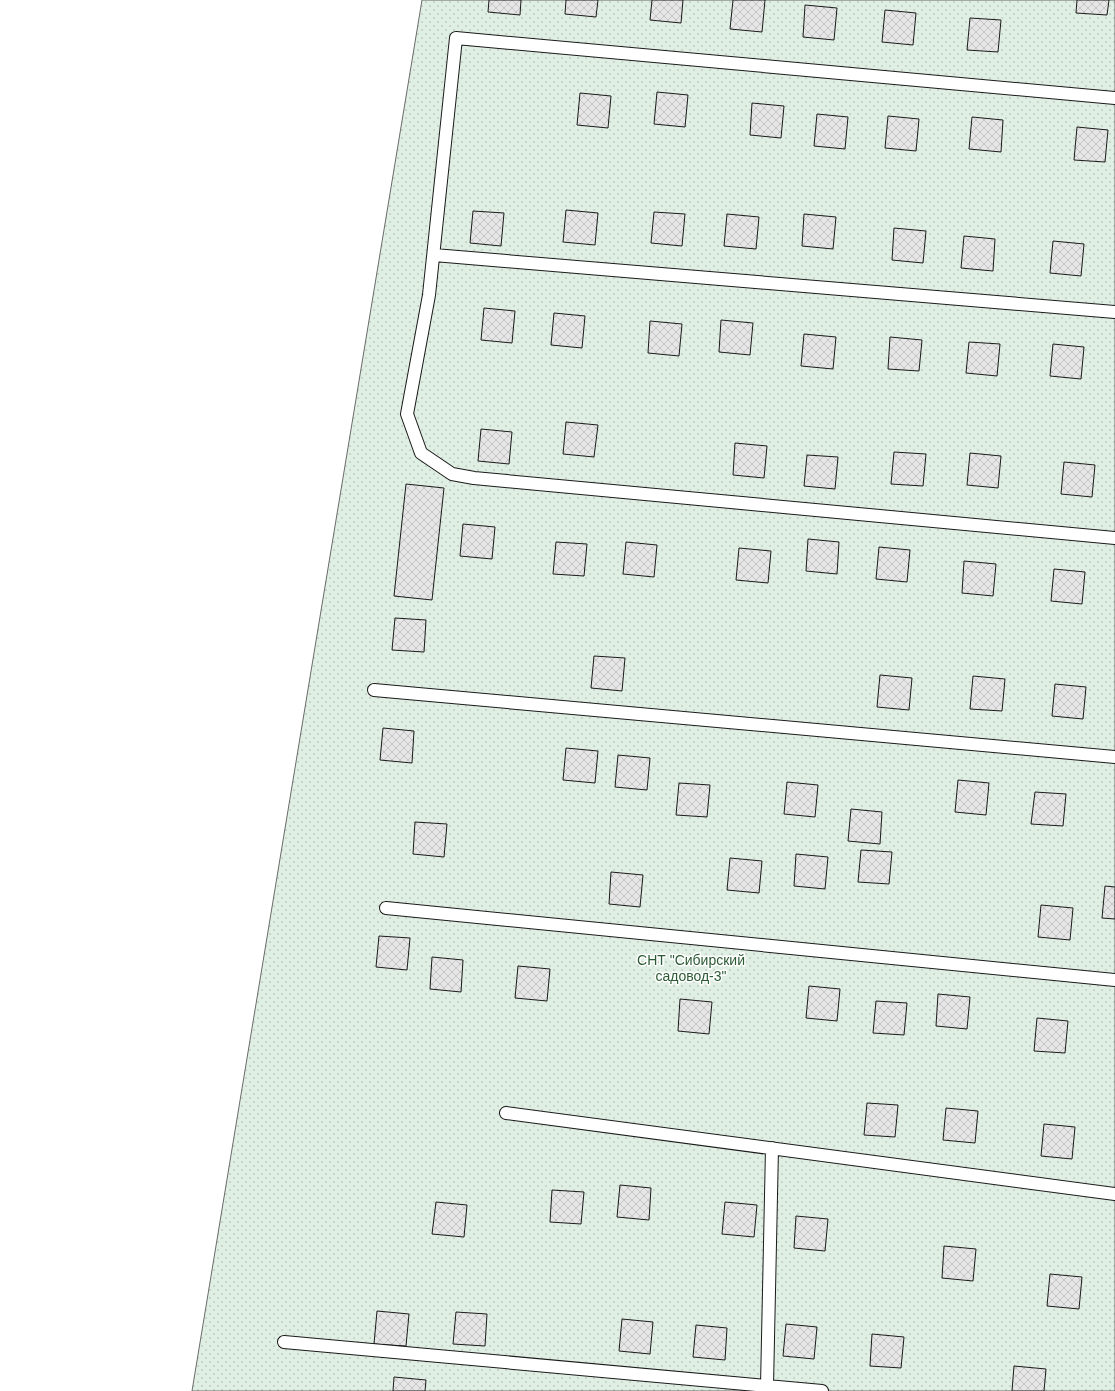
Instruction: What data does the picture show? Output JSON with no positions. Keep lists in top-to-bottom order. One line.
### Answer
{"parks":["СНТ \"Сибирский садовод-3\""]}
